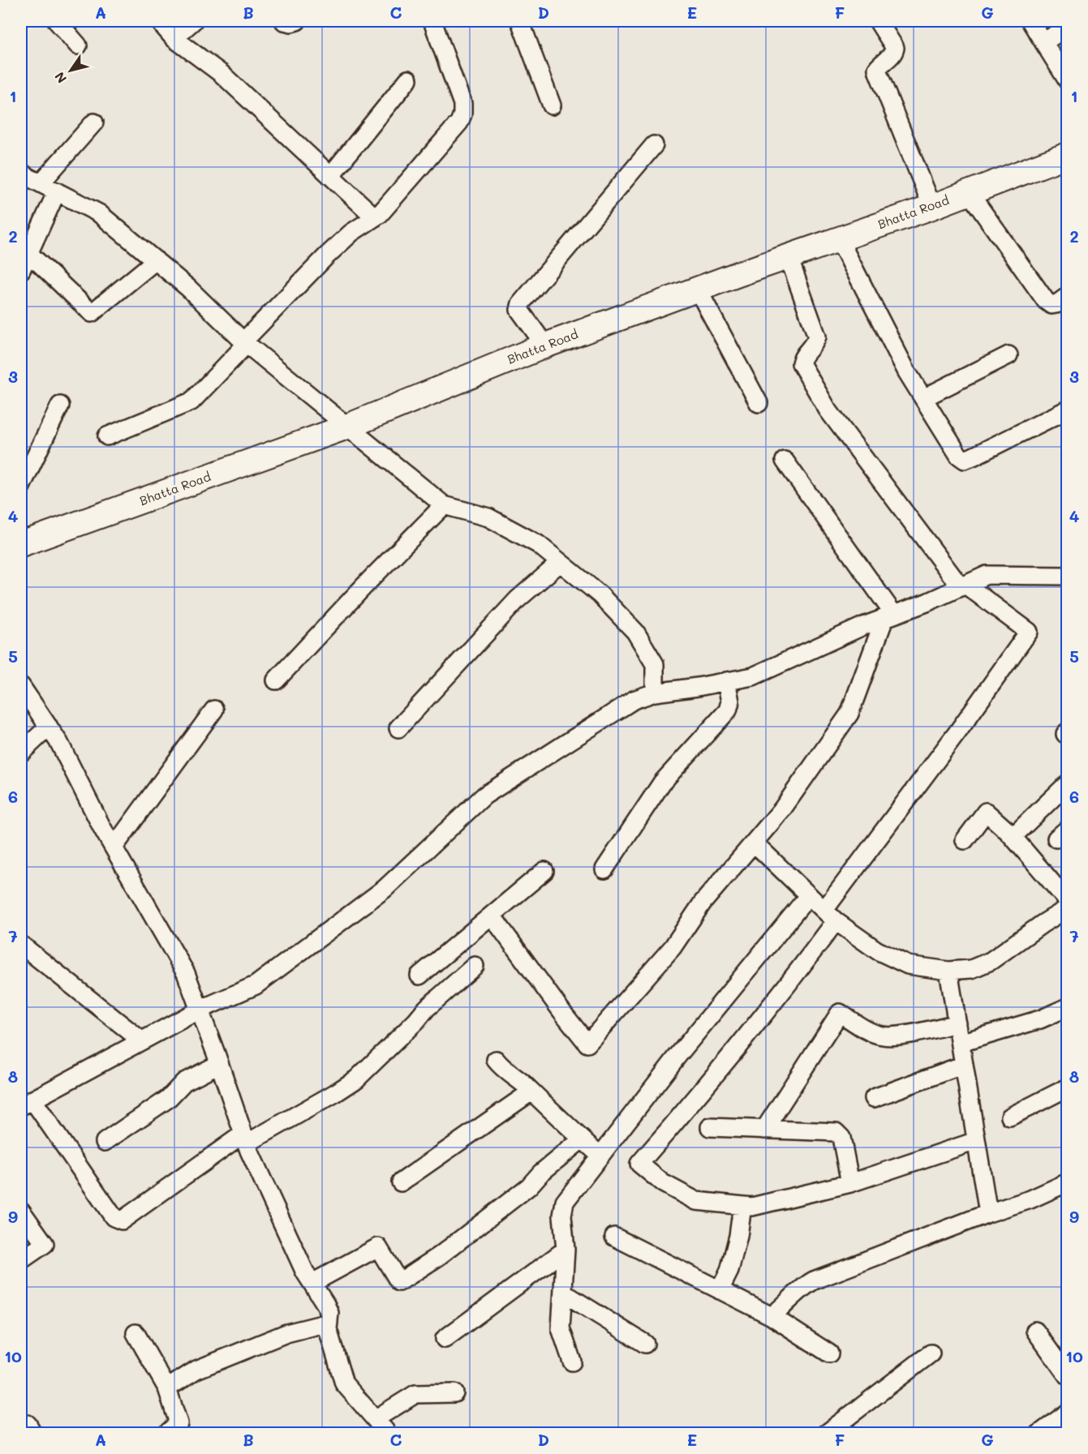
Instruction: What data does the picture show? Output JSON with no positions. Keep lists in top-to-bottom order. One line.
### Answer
{"streets":{"main road":["Bhatta Road"]},"north":"bottom left","grid":{"columns":["A","B","C","D","E","F","G"],"rows":["1","2","3","4","5","6","7","8","9","10"]}}
